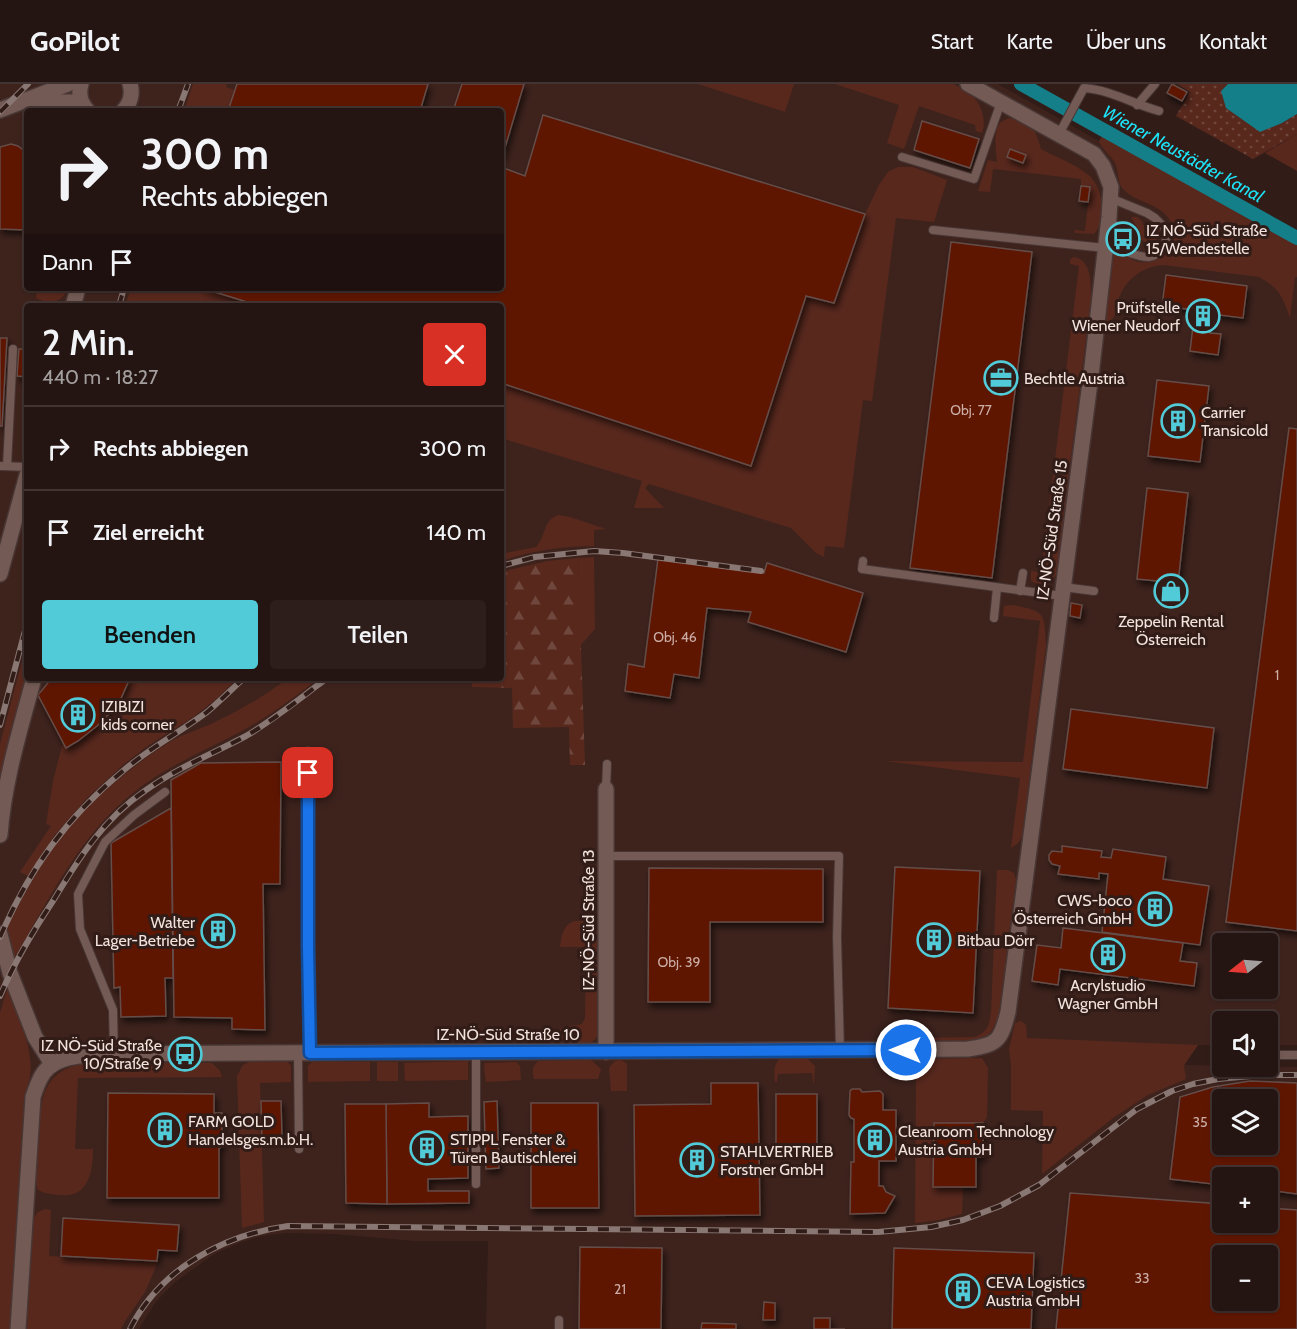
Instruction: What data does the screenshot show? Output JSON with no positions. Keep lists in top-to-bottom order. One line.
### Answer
{"streets":{"street":["IZ-NÖ-Süd Straße 15","IZ-NÖ-Süd Straße 13","IZ-NÖ-Süd Straße 10"]},"crossings":[["IZ-NÖ-Süd Straße 15","IZ-NÖ-Süd Straße 10"],["IZ-NÖ-Süd Straße 13","IZ-NÖ-Süd Straße 10"]],"water":["Wiener Neustädter Kanal"],"places":{"bus stop":["IZ NÖ-Süd Straße 15/Wendestelle","IZ NÖ-Süd Straße 10/Straße 9"],"building":["Prüfstelle Wiener Neudorf","Carrier Transicold","IZIBIZI kids corner","CWS-boco Österreich GmbH","Walter Lager-Betriebe","Bitbau Dörr","Acrylstudio Wagner GmbH","FARM GOLD Handelsges.m.b.H.","Cleanroom Technology Austria GmbH","STIPPL Fenster & Türen Bautischlerei","STAHLVERTRIEB Forstner GmbH","CEVA Logistics Austria GmbH"],"office":["Bechtle Austria"],"shop":["Zeppelin Rental Österreich"]},"house_numbers":["Obj. 77","Obj. 46","1","Obj. 39","35","33","21"],"north":"left","page":{"header":"GoPilot","nav":["Start","Karte","Über uns","Kontakt"],"turn":["300 m","Rechts abbiegen"],"then":"Dann","heading":["2 Min.","440 m · 18:27"],"list":[{"name":"Rechts abbiegen","value":"300 m"},{"name":"Ziel erreicht","value":"140 m"}],"buttons":["Beenden","Teilen"],"map_buttons":["+","−"]}}
